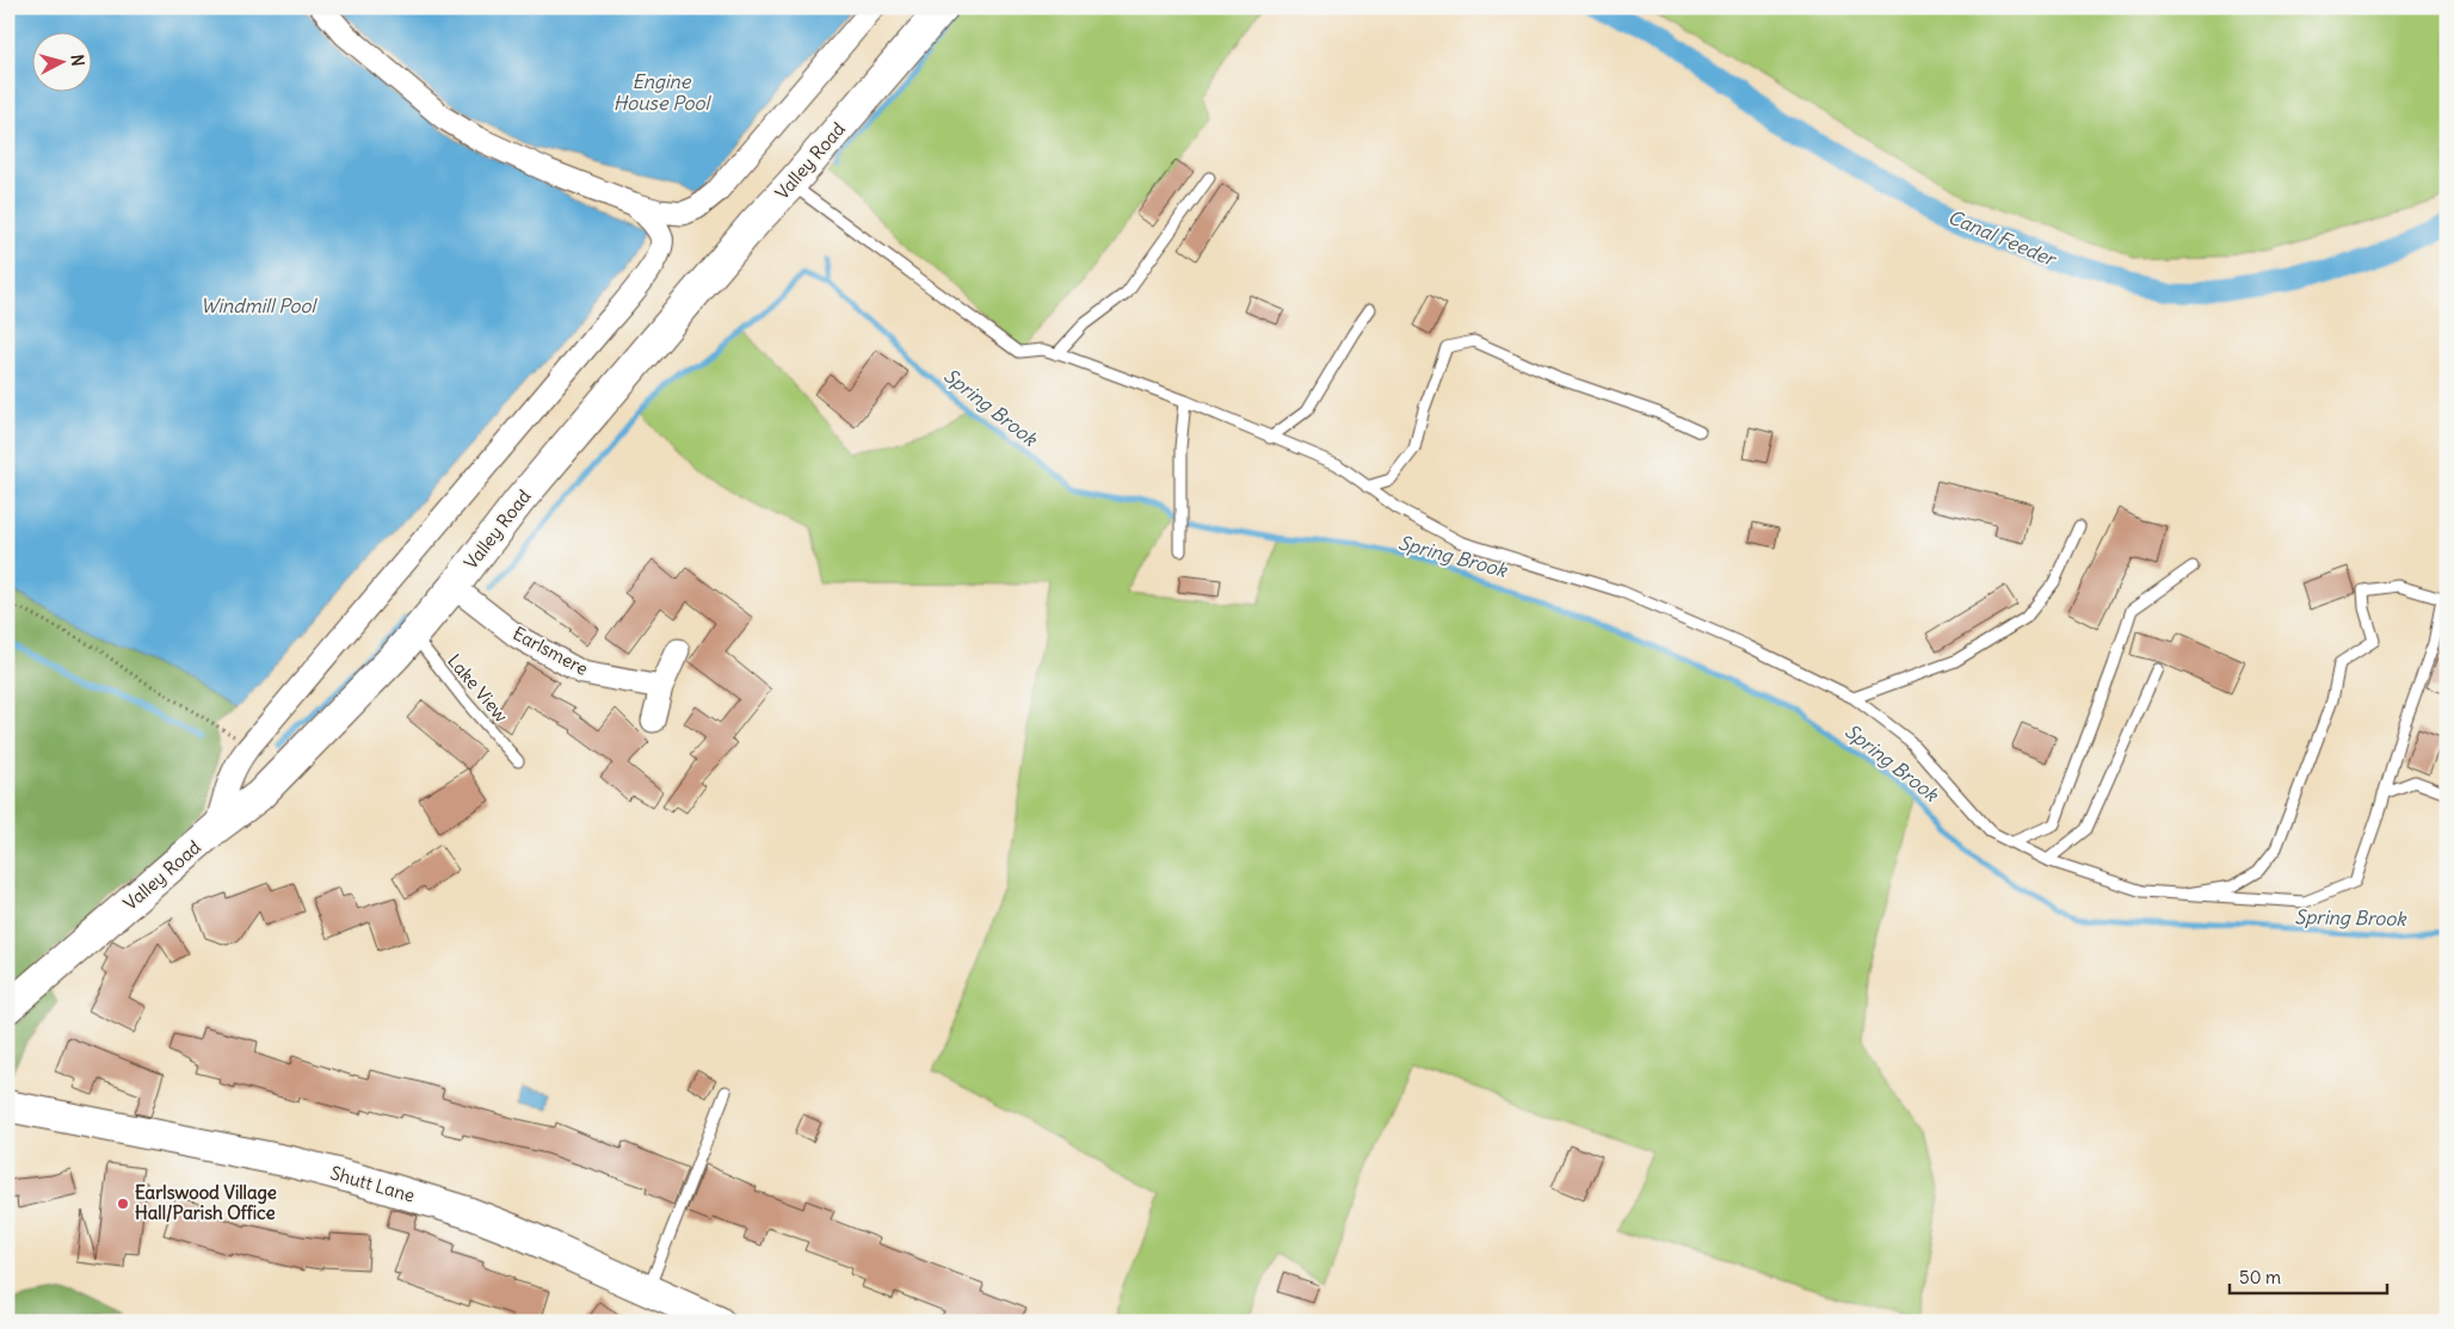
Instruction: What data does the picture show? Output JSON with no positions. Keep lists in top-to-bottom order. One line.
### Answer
{"streets":{"street":["Valley Road","Earlsmere","Shutt Lane"],"lane":["Lake View"]},"crossings":[["Valley Road","Earlsmere"],["Valley Road","Lake View"]],"water":["Engine House Pool","Canal Feeder","Windmill Pool","Spring Brook"],"places":["Earlswood Village Hall/Parish Office"],"scale_bar":"50 m","north":"right"}
